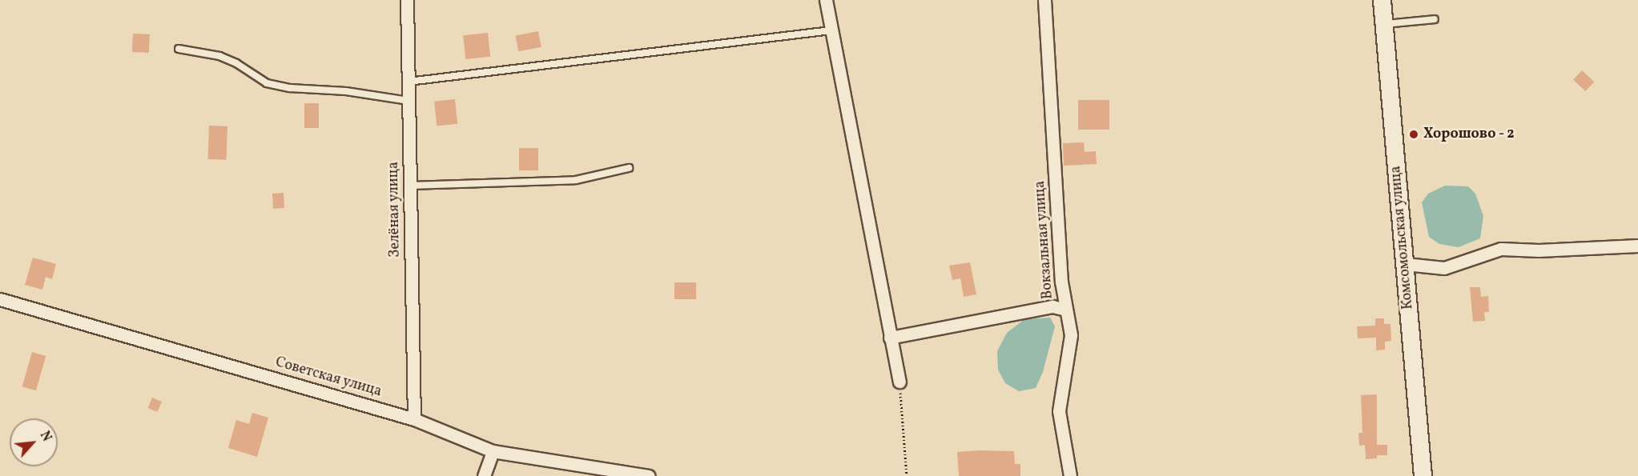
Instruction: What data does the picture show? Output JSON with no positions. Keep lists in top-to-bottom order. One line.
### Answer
{"streets":{"street":["Зелёная улица","Комсомольская улица","Вокзальная улица","Советская улица"]},"crossings":[["Зелёная улица","Советская улица"]],"places":["Хорошово - 2"],"north":"top right"}
